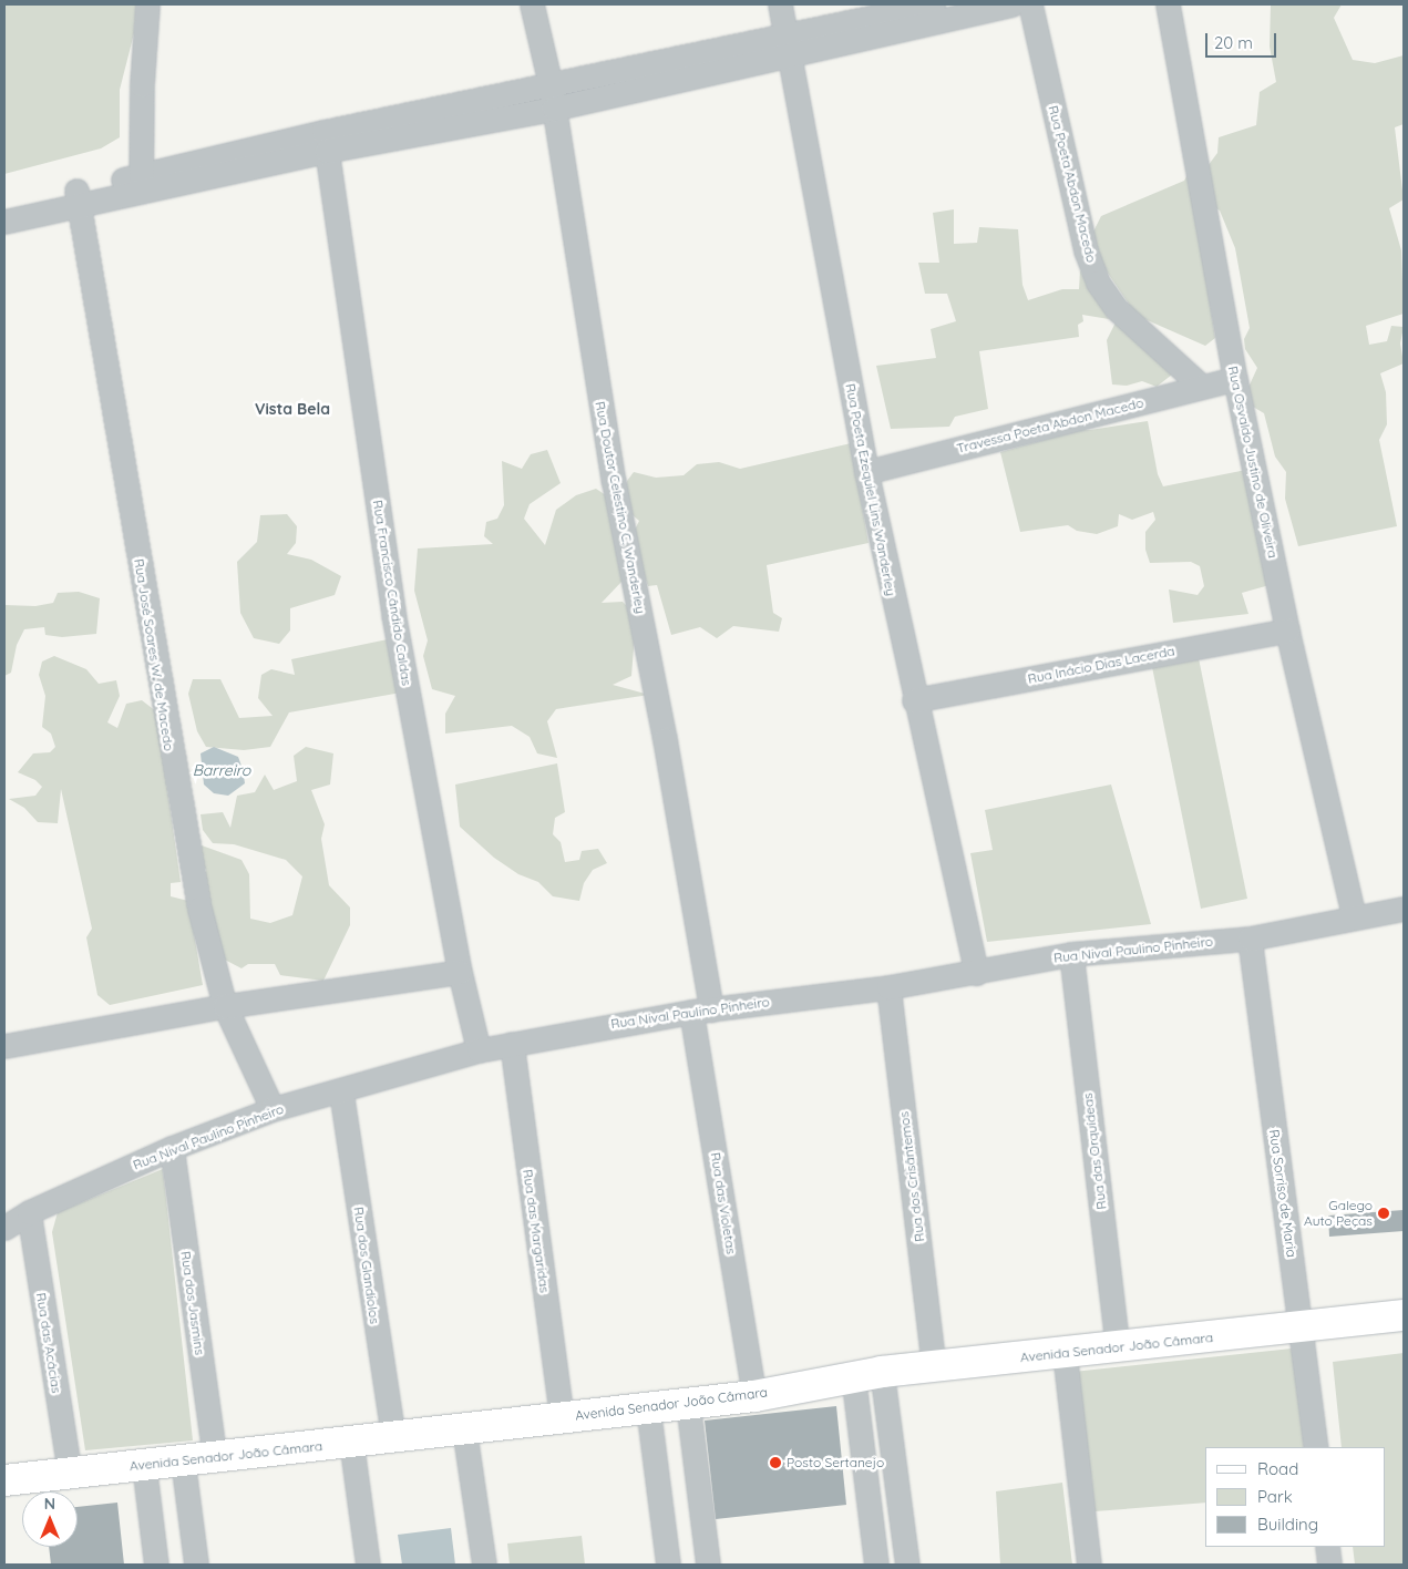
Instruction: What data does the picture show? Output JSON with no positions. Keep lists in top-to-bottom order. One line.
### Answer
{"streets":{"main road":["Avenida Senador João Câmara"],"street":["Rua Poeta Abdon Macedo","Travessa Poeta Abdon Macedo","Rua Osvaldo Justino de Oliveira","Rua Poeta Ezequiel Lins Wanderley","Rua Doutor Celestino C. Wanderley","Rua Francisco Cândido Caldas","Rua José Soares W. de Macedo","Rua Inácio Dias Lacerda","Rua Nival Paulino Pinheiro","Rua das Orquídeas","Rua dos Crisântemos","Rua Sorriso de Maria","Rua das Violetas","Rua das Margaridas","Rua dos Glandiolos","Rua dos Jasmins","Rua das Acácias"]},"crossings":[["Rua Poeta Abdon Macedo","Travessa Poeta Abdon Macedo"],["Travessa Poeta Abdon Macedo","Rua Osvaldo Justino de Oliveira"],["Travessa Poeta Abdon Macedo","Rua Poeta Ezequiel Lins Wanderley"],["Rua Osvaldo Justino de Oliveira","Rua Inácio Dias Lacerda"],["Rua Osvaldo Justino de Oliveira","Rua Nival Paulino Pinheiro"],["Rua Poeta Ezequiel Lins Wanderley","Rua Inácio Dias Lacerda"],["Rua Poeta Ezequiel Lins Wanderley","Rua Nival Paulino Pinheiro"],["Rua Doutor Celestino C. Wanderley","Rua Nival Paulino Pinheiro"],["Rua Doutor Celestino C. Wanderley","Rua das Violetas"],["Rua Francisco Cândido Caldas","Rua Nival Paulino Pinheiro"],["Rua José Soares W. de Macedo","Rua Nival Paulino Pinheiro"],["Rua Nival Paulino Pinheiro","Rua das Orquídeas"],["Rua Nival Paulino Pinheiro","Rua dos Crisântemos"],["Rua Nival Paulino Pinheiro","Rua Sorriso de Maria"],["Rua Nival Paulino Pinheiro","Rua das Violetas"],["Rua Nival Paulino Pinheiro","Rua das Margaridas"],["Rua Nival Paulino Pinheiro","Rua dos Glandiolos"],["Rua Nival Paulino Pinheiro","Rua dos Jasmins"],["Rua Nival Paulino Pinheiro","Rua das Acácias"],["Rua das Orquídeas","Avenida Senador João Câmara"],["Rua dos Crisântemos","Avenida Senador João Câmara"],["Rua Sorriso de Maria","Avenida Senador João Câmara"],["Rua das Violetas","Avenida Senador João Câmara"],["Rua das Margaridas","Avenida Senador João Câmara"],["Rua dos Glandiolos","Avenida Senador João Câmara"],["Rua dos Jasmins","Avenida Senador João Câmara"],["Rua das Acácias","Avenida Senador João Câmara"]],"districts":["Vista Bela"],"water":["Barreiro"],"places":["Galego Auto Peças","Posto Sertanejo"],"legend":["Road","Park","Building"],"scale_bar":"20 m","north":"top"}
